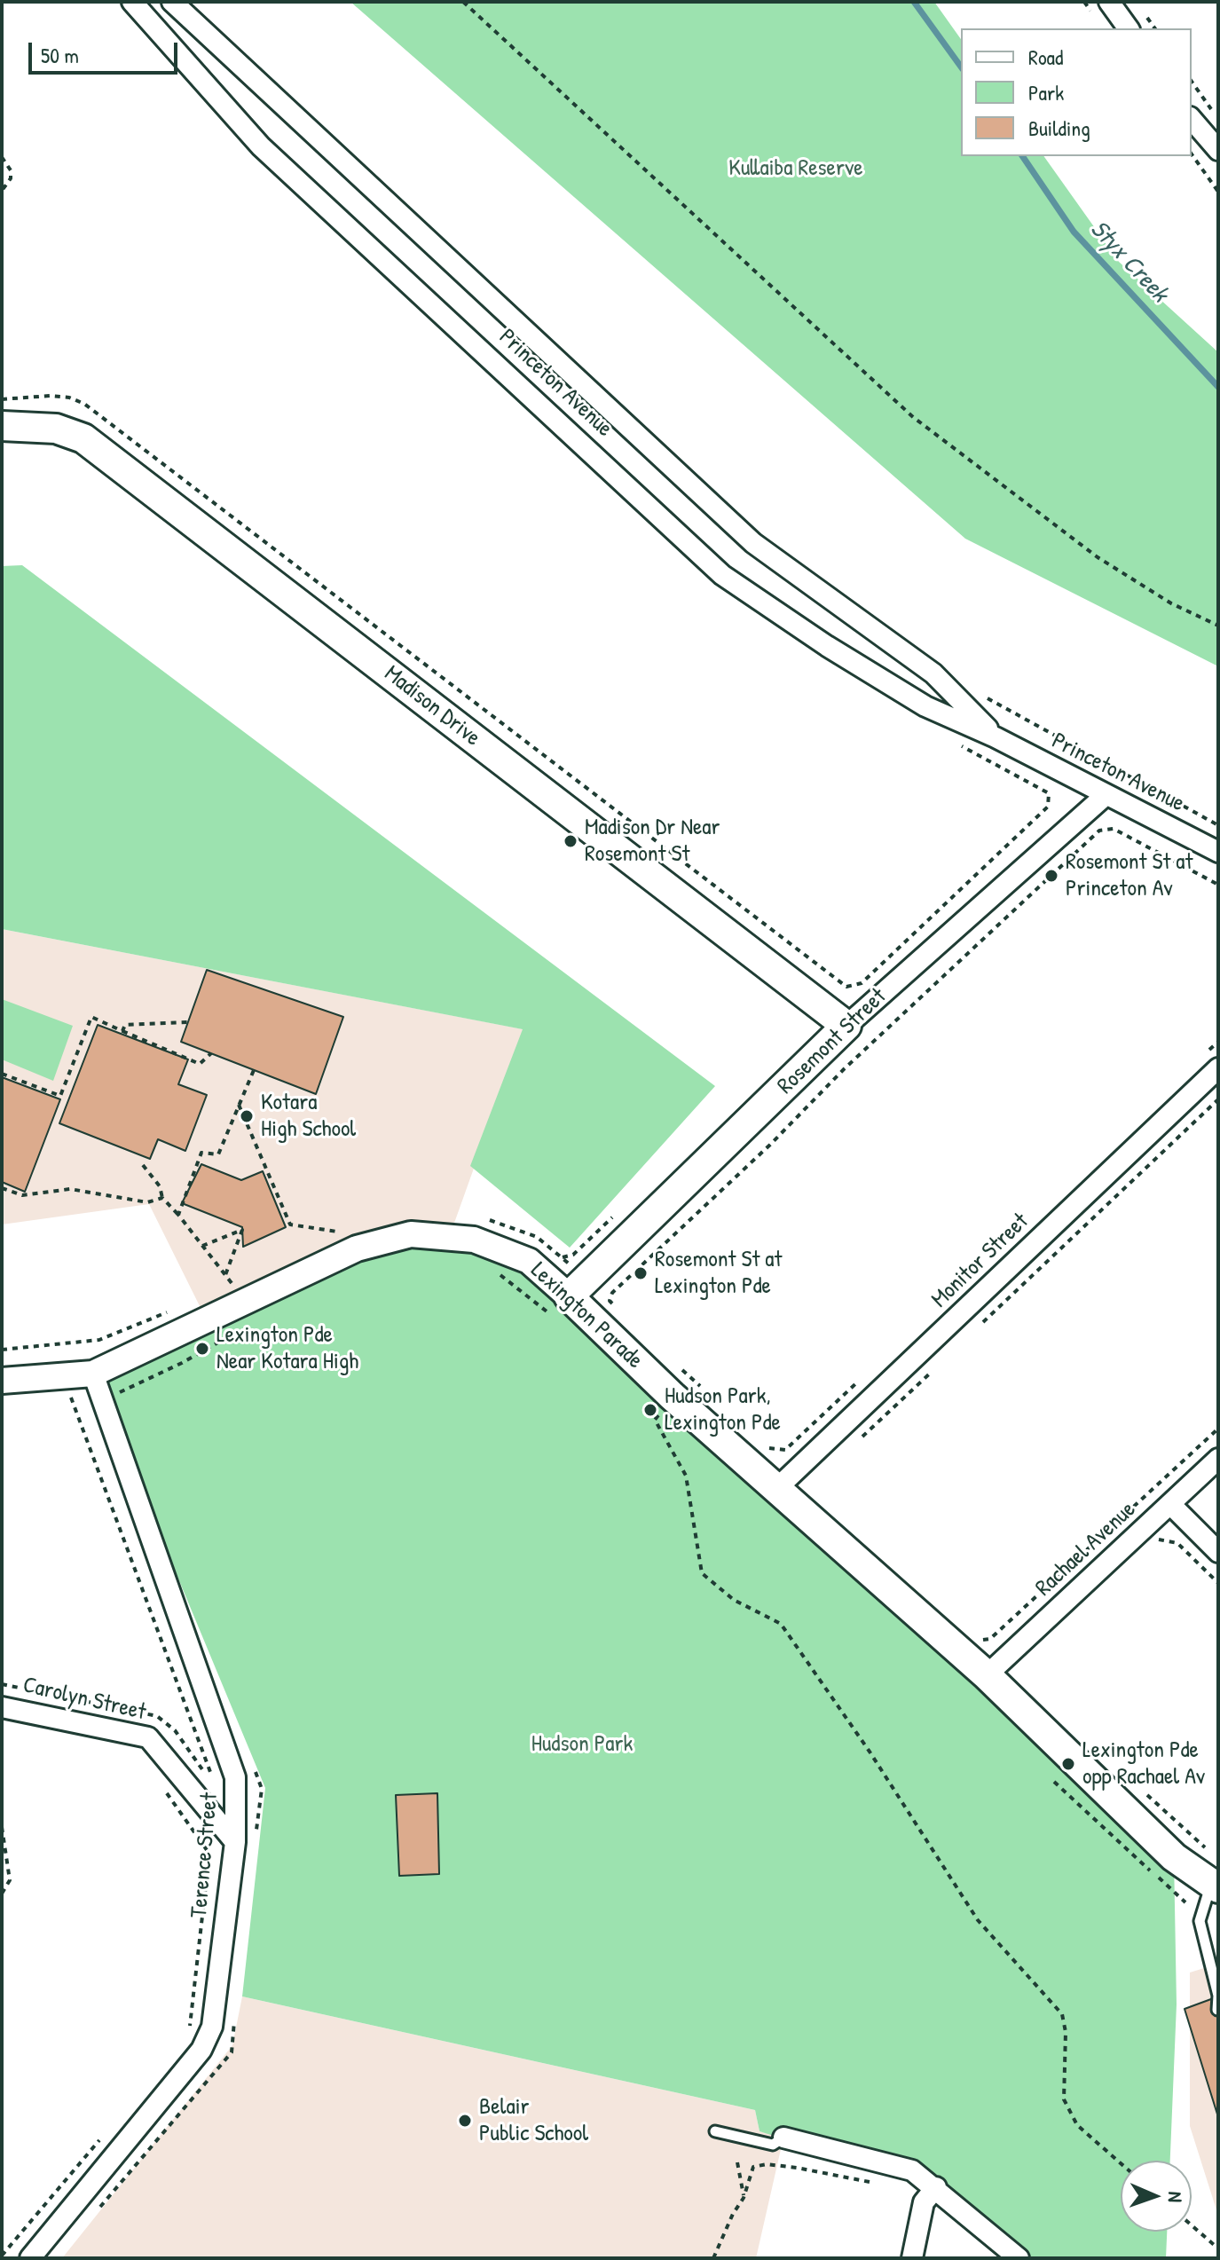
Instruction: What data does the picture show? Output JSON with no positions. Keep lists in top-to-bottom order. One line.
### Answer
{"streets":{"main road":["Madison Drive","Rosemont Street","Lexington Parade"],"street":["Princeton Avenue","Monitor Street","Rachael Avenue","Carolyn Street","Terence Street"]},"crossings":[["Princeton Avenue","Rosemont Street"],["Madison Drive","Rosemont Street"],["Rosemont Street","Lexington Parade"],["Monitor Street","Lexington Parade"],["Lexington Parade","Rachael Avenue"],["Lexington Parade","Terence Street"],["Carolyn Street","Terence Street"]],"water":["Styx Creek"],"parks":["Kullaiba Reserve","Hudson Park"],"places":["Madison Dr Near Rosemont St","Rosemont St at Princeton Av","Kotara High School","Rosemont St at Lexington Pde","Lexington Pde Near Kotara High","Hudson Park, Lexington Pde","Lexington Pde opp Rachael Av","Belair Public School"],"legend":["Road","Park","Building"],"scale_bar":"50 m","north":"right"}
